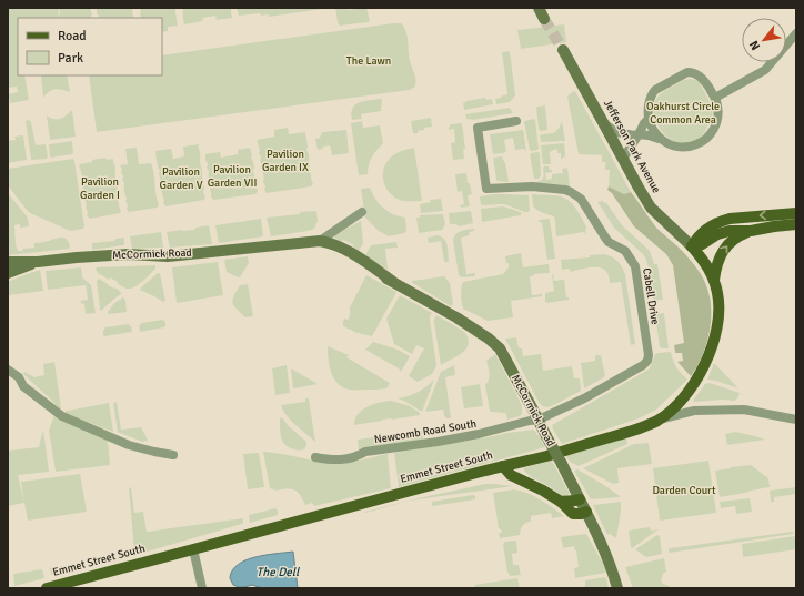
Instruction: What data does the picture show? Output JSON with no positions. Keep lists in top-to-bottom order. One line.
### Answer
{"streets":{"main road":["Emmet Street South"],"street":["Jefferson Park Avenue","McCormick Road","Cabell Drive","Newcomb Road South"]},"crossings":[["Jefferson Park Avenue","Emmet Street South"],["McCormick Road","Cabell Drive"],["McCormick Road","Newcomb Road South"],["Cabell Drive","Newcomb Road South"]],"water":["The Dell"],"parks":["The Lawn","Oakhurst Circle Common Area","Pavilion Garden IX","Pavilion Garden VII","Pavilion Garden V","Pavilion Garden I","Darden Court"],"legend":["Road","Park"],"north":"bottom left"}
